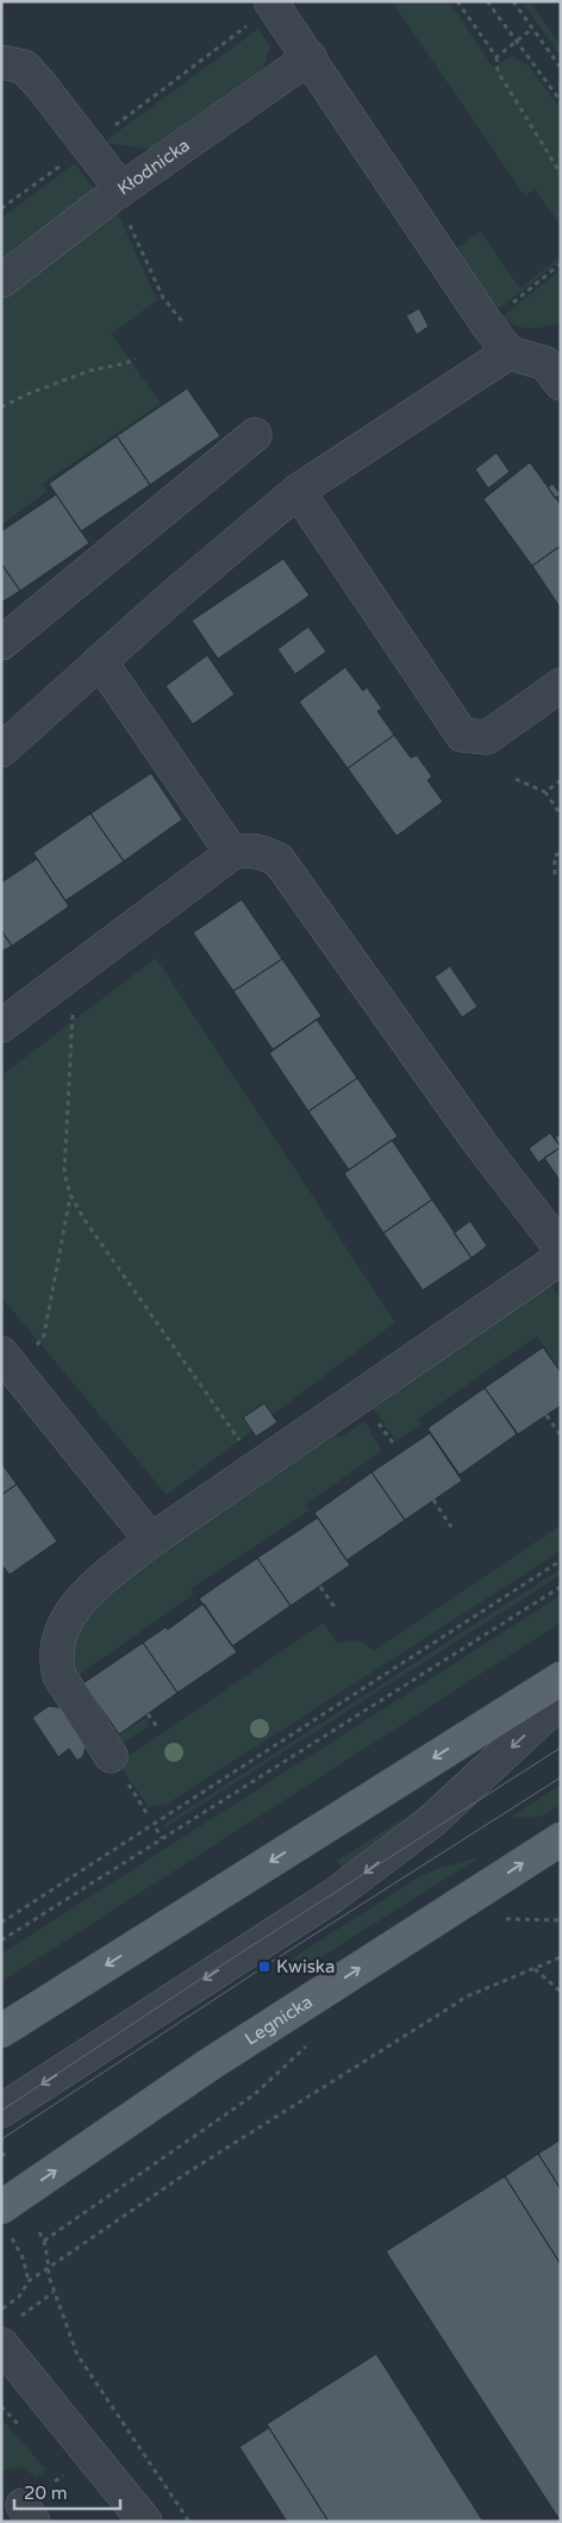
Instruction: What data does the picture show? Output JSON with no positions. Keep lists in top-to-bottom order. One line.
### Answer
{"streets":{"main road":["Legnicka"],"street":["Kłodnicka"]},"places":{"transit":["Kwiska"]},"scale_bar":"20 m"}
